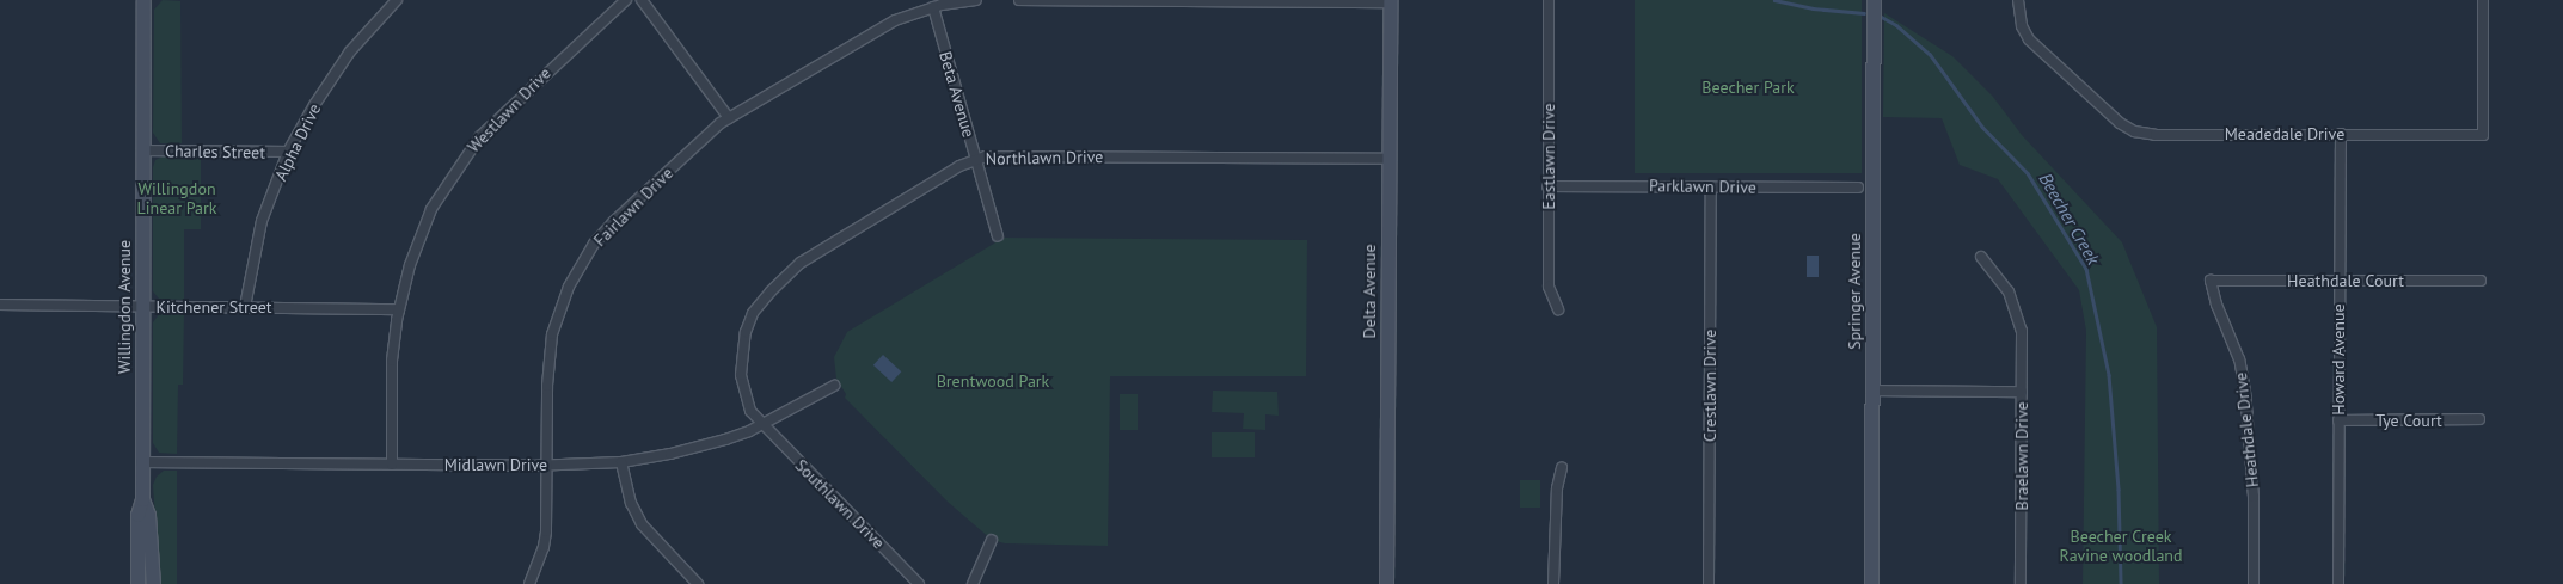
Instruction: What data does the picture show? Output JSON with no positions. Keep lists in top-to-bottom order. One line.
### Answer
{"streets":{"street":["Beta Avenue","Westlawn Drive","Meadedale Drive","Alpha Drive","Charles Street","Eastlawn Drive","Northlawn Drive","Parklawn Drive","Fairlawn Drive","Heathdale Court","Delta Avenue","Springer Avenue","Willingdon Avenue","Kitchener Street","Howard Avenue","Crestlawn Drive","Tye Court","Heathdale Drive","Braelawn Drive","Midlawn Drive","Southlawn Drive"]},"crossings":[["Beta Avenue","Northlawn Drive"],["Beta Avenue","Fairlawn Drive"],["Westlawn Drive","Kitchener Street"],["Westlawn Drive","Midlawn Drive"],["Meadedale Drive","Howard Avenue"],["Alpha Drive","Charles Street"],["Alpha Drive","Kitchener Street"],["Charles Street","Willingdon Avenue"],["Eastlawn Drive","Parklawn Drive"],["Northlawn Drive","Delta Avenue"],["Northlawn Drive","Midlawn Drive"],["Northlawn Drive","Southlawn Drive"],["Parklawn Drive","Crestlawn Drive"],["Fairlawn Drive","Midlawn Drive"],["Heathdale Court","Howard Avenue"],["Heathdale Court","Heathdale Drive"],["Springer Avenue","Braelawn Drive"],["Willingdon Avenue","Kitchener Street"],["Willingdon Avenue","Midlawn Drive"],["Howard Avenue","Tye Court"],["Midlawn Drive","Southlawn Drive"]],"water":["Beecher Creek"],"parks":["Beecher Park","Willingdon Linear Park","Brentwood Park","Beecher Creek Ravine woodland"]}
